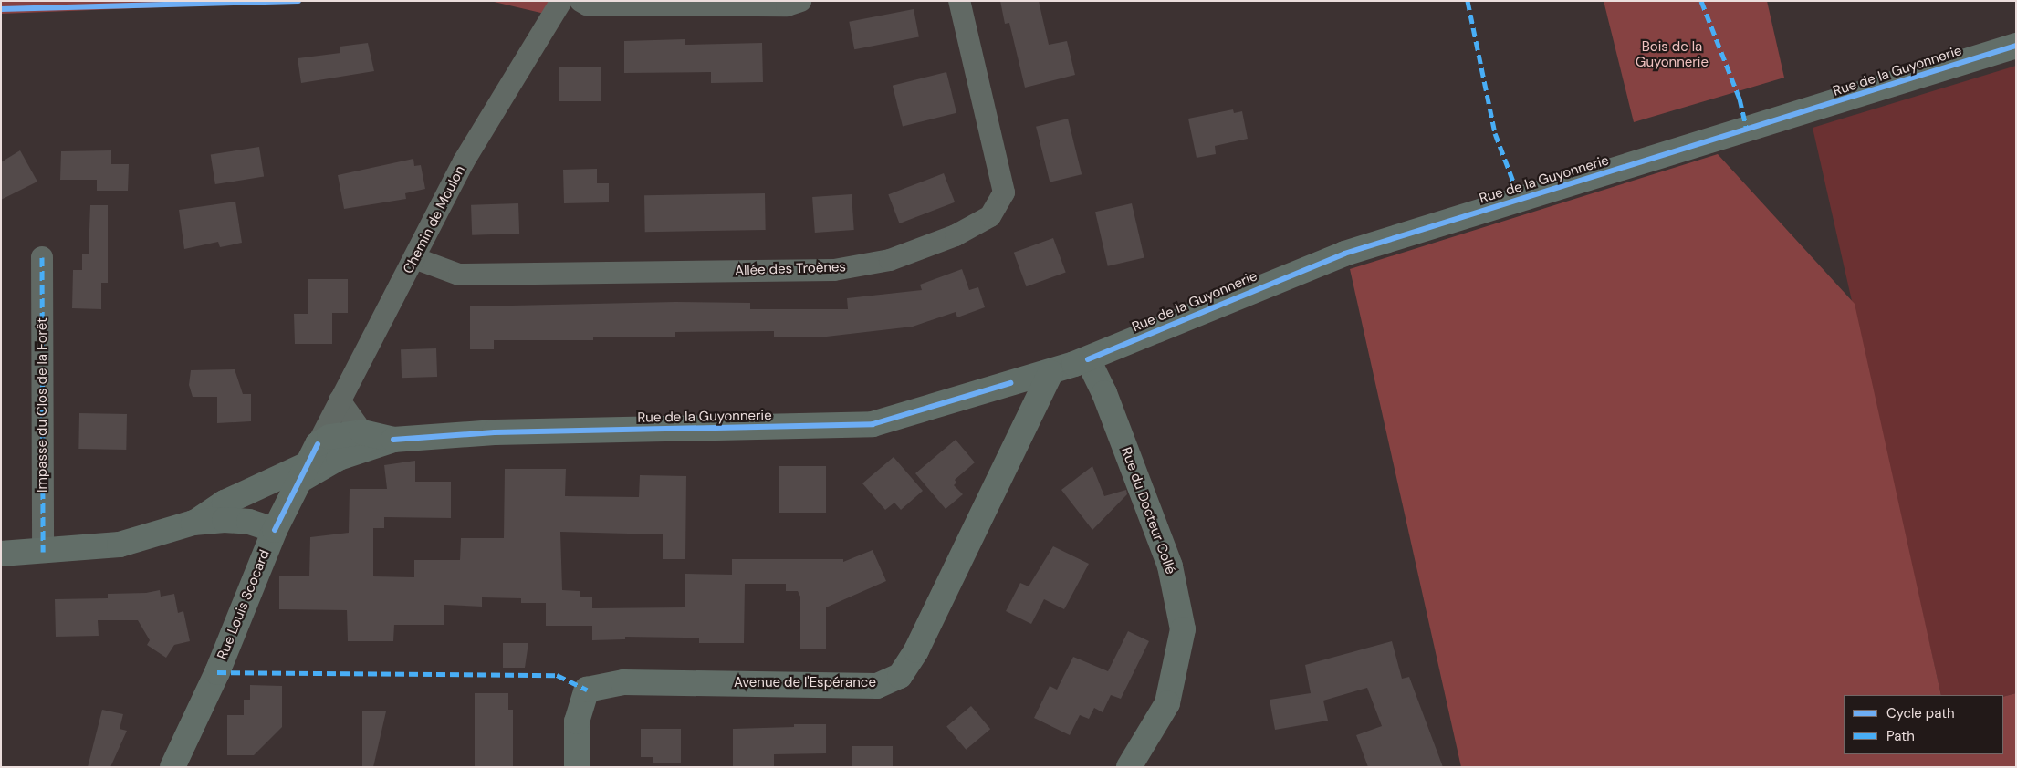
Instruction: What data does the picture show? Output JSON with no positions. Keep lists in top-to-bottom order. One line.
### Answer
{"streets":{"street":["Rue de la Guyonnerie","Chemin de Moulon","Allée des Troènes","Impasse du Clos de la Forêt","Rue du Docteur Collé","Rue Louis Scocard","Avenue de l'Espérance"]},"crossings":[["Rue de la Guyonnerie","Chemin de Moulon"],["Rue de la Guyonnerie","Rue du Docteur Collé"],["Rue de la Guyonnerie","Rue Louis Scocard"],["Rue de la Guyonnerie","Avenue de l'Espérance"],["Chemin de Moulon","Allée des Troènes"],["Chemin de Moulon","Rue Louis Scocard"]],"parks":["Bois de la Guyonnerie"],"legend":["Cycle path","Path"]}
